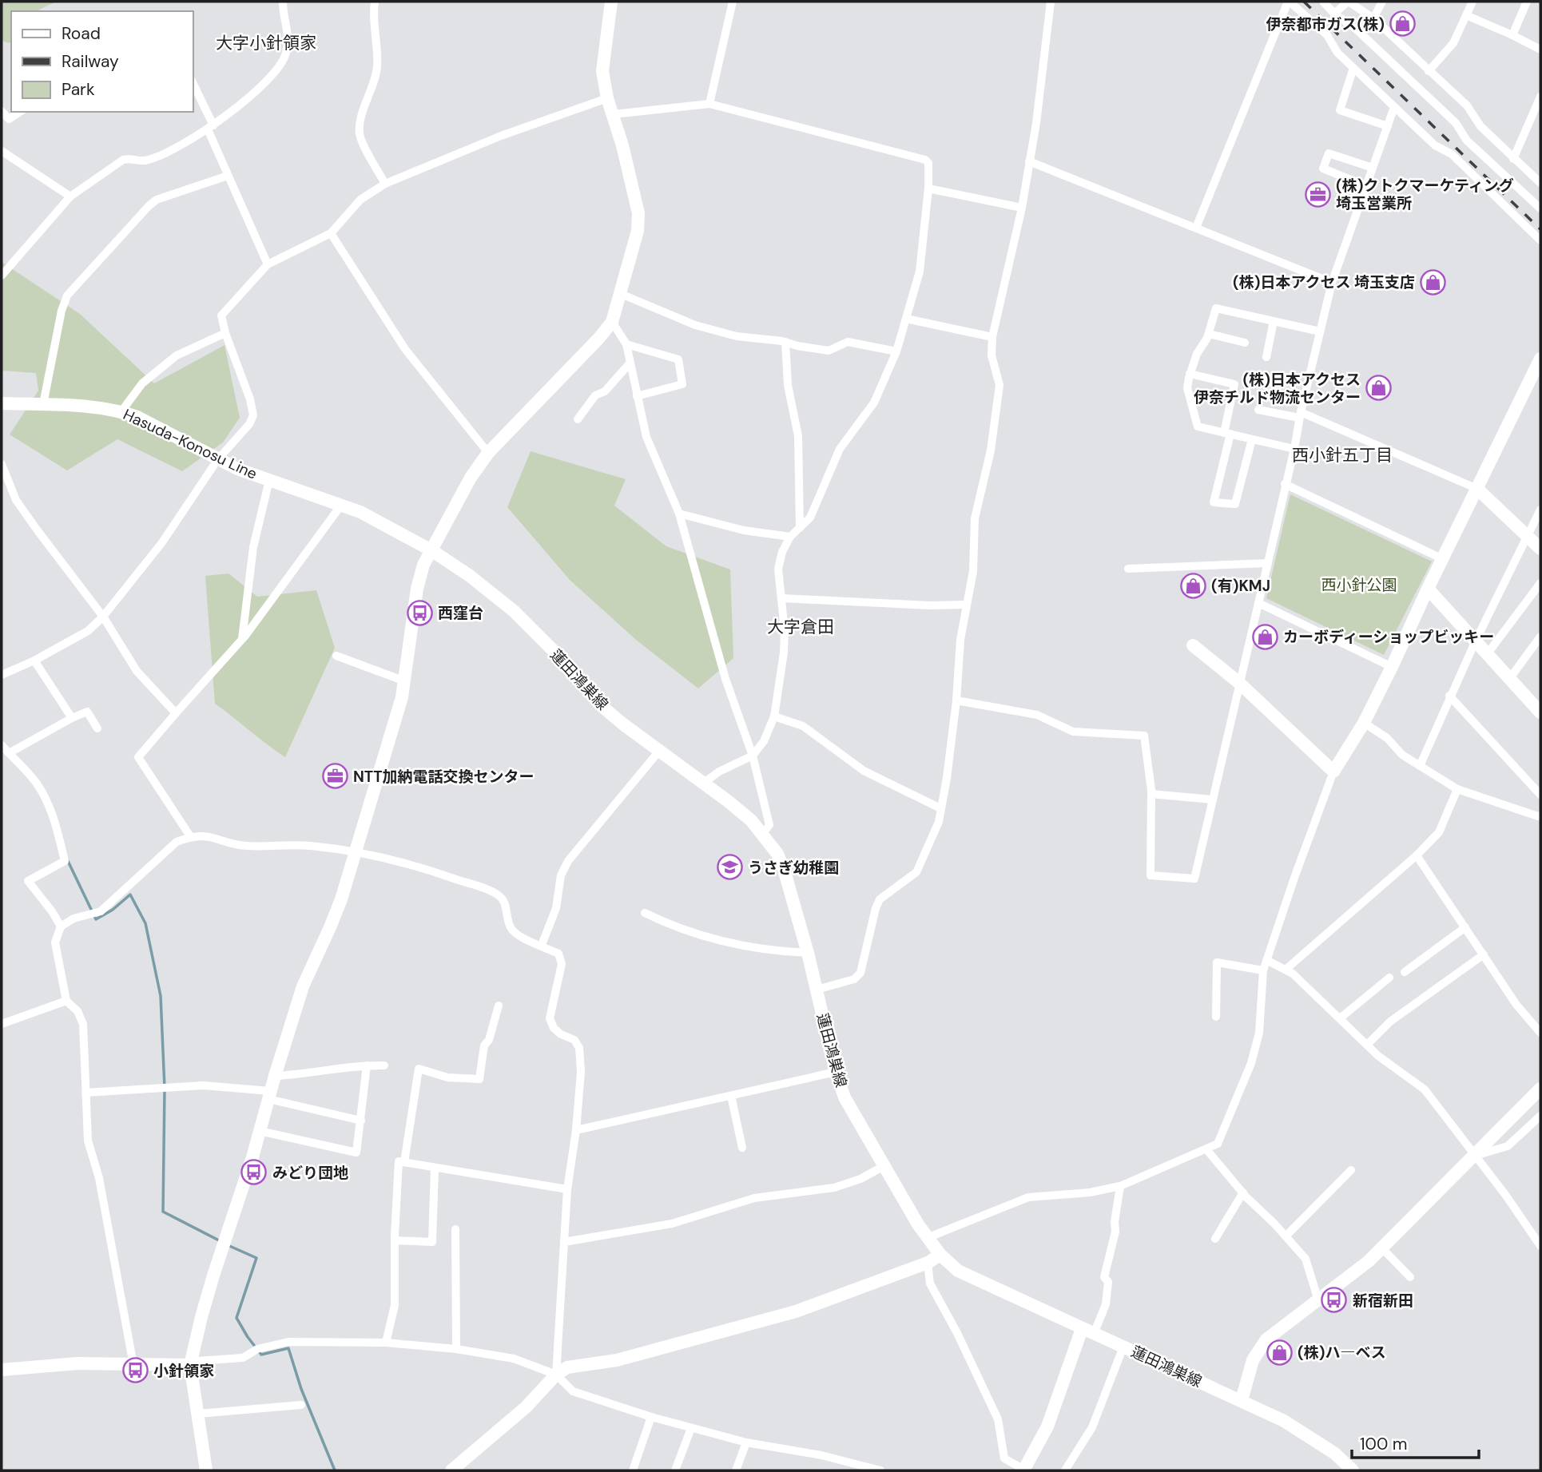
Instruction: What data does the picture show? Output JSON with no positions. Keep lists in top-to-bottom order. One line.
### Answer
{"streets":{"street":["Hasuda-Konosu Line","蓮田鴻巣線"]},"crossings":[["Hasuda-Konosu Line","蓮田鴻巣線"]],"districts":["大字小針領家","西小針五丁目","大字倉田"],"parks":["西小針公園"],"places":{"shop":["伊奈都市ガス(株)","(株)日本アクセス 埼玉支店","(株)日本アクセス 伊奈チルド物流センター","(有)KMJ","カーボディーショップビッキー","(株)ハ―ベス"],"office":["(株)クトクマーケティング 埼玉営業所","NTT加納電話交換センター"],"bus stop":["西窪台","みどり団地","新宿新田","小針領家"],"school or university":["うさぎ幼稚園"]},"legend":["Road","Railway","Park"],"scale_bar":"100 m"}
